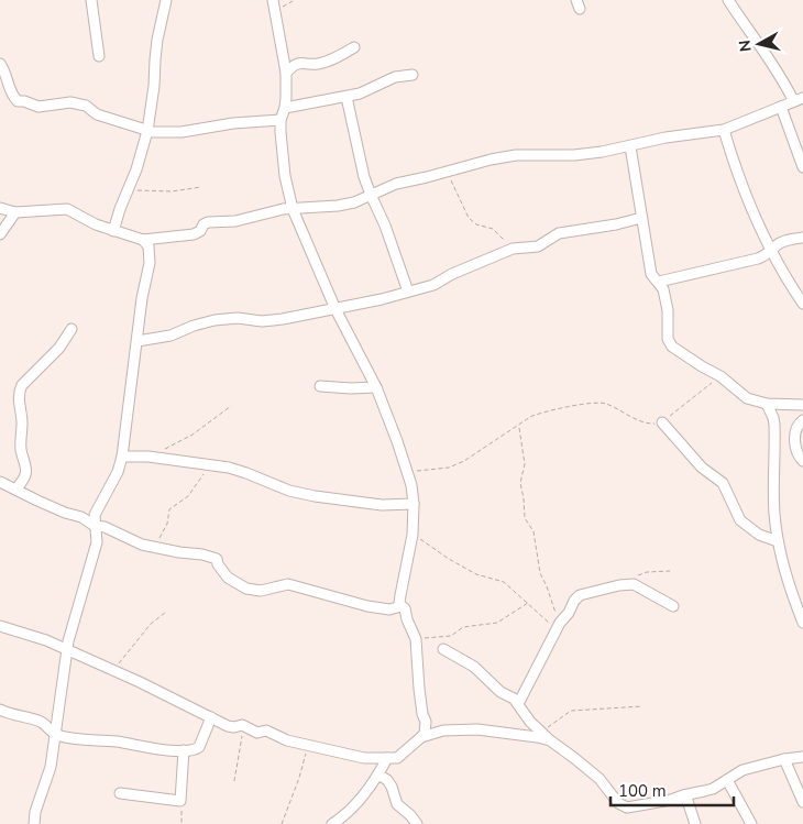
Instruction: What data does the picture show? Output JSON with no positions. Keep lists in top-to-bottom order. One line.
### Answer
{"scale_bar":"100 m","north":"left"}
